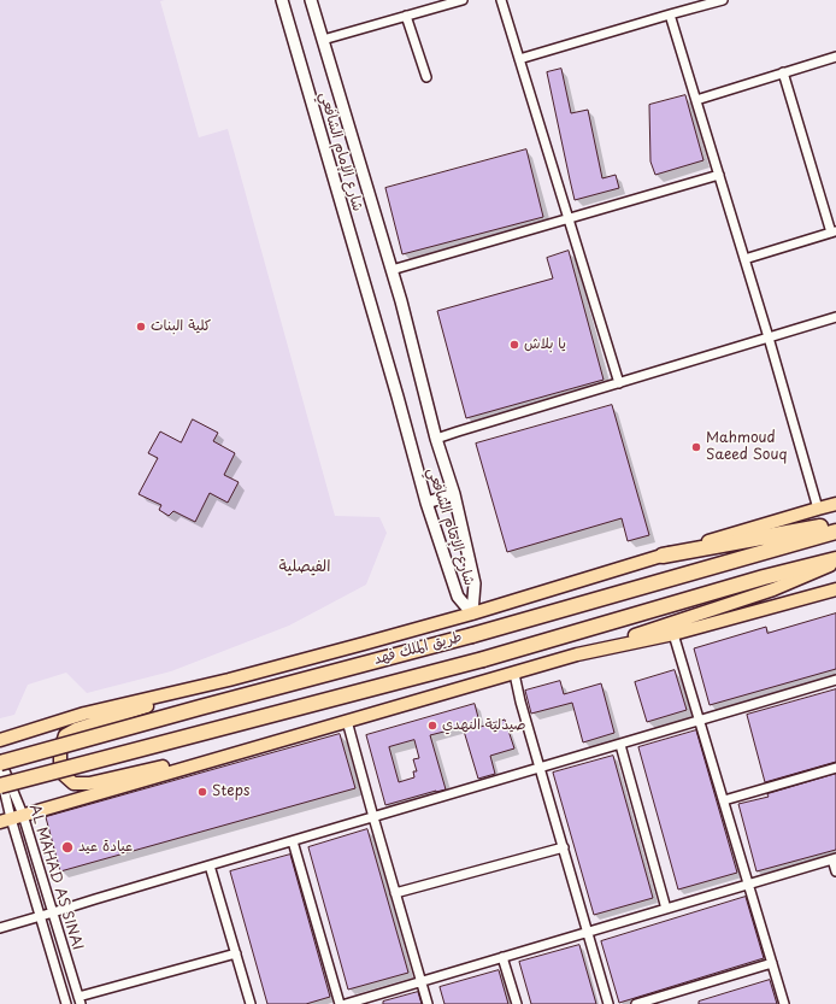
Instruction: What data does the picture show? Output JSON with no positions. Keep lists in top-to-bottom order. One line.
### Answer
{"streets":{"highway":["طريق الملك فهد"],"main road":["شارع الإمام الشافعي"],"street":["AL MAHAD AS SINAI"]},"crossings":[["طريق الملك فهد","AL MAHAD AS SINAI"]],"districts":["الفيصلية"],"places":["كلية البنات","يا بلاش","Mahmoud Saeed Souq","صيدلية النهدي","Steps","عيادة عيد"]}
